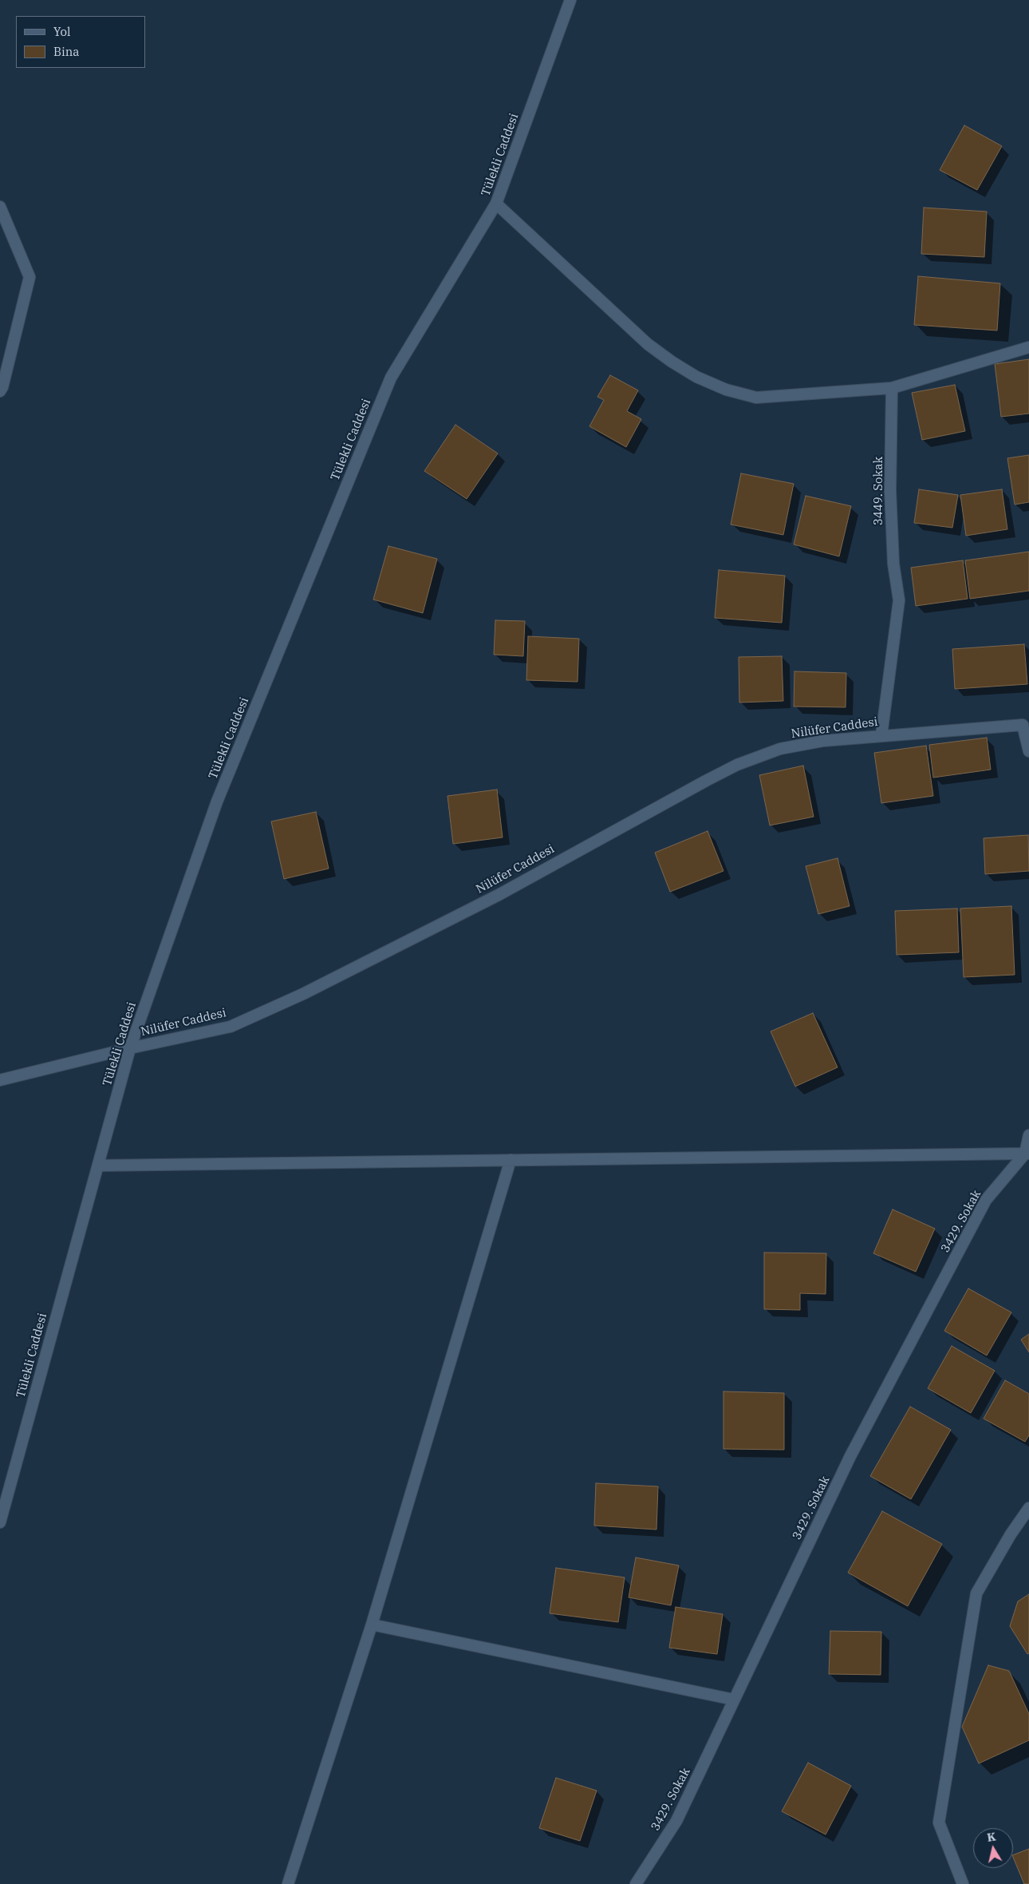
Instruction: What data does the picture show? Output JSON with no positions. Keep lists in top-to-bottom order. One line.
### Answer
{"streets":{"street":["Tülekli Caddesi","3449. Sokak","Nilüfer Caddesi","3429. Sokak"]},"crossings":[["Tülekli Caddesi","Nilüfer Caddesi"],["3449. Sokak","Nilüfer Caddesi"]],"legend":["Yol","Bina"],"north":"top"}
